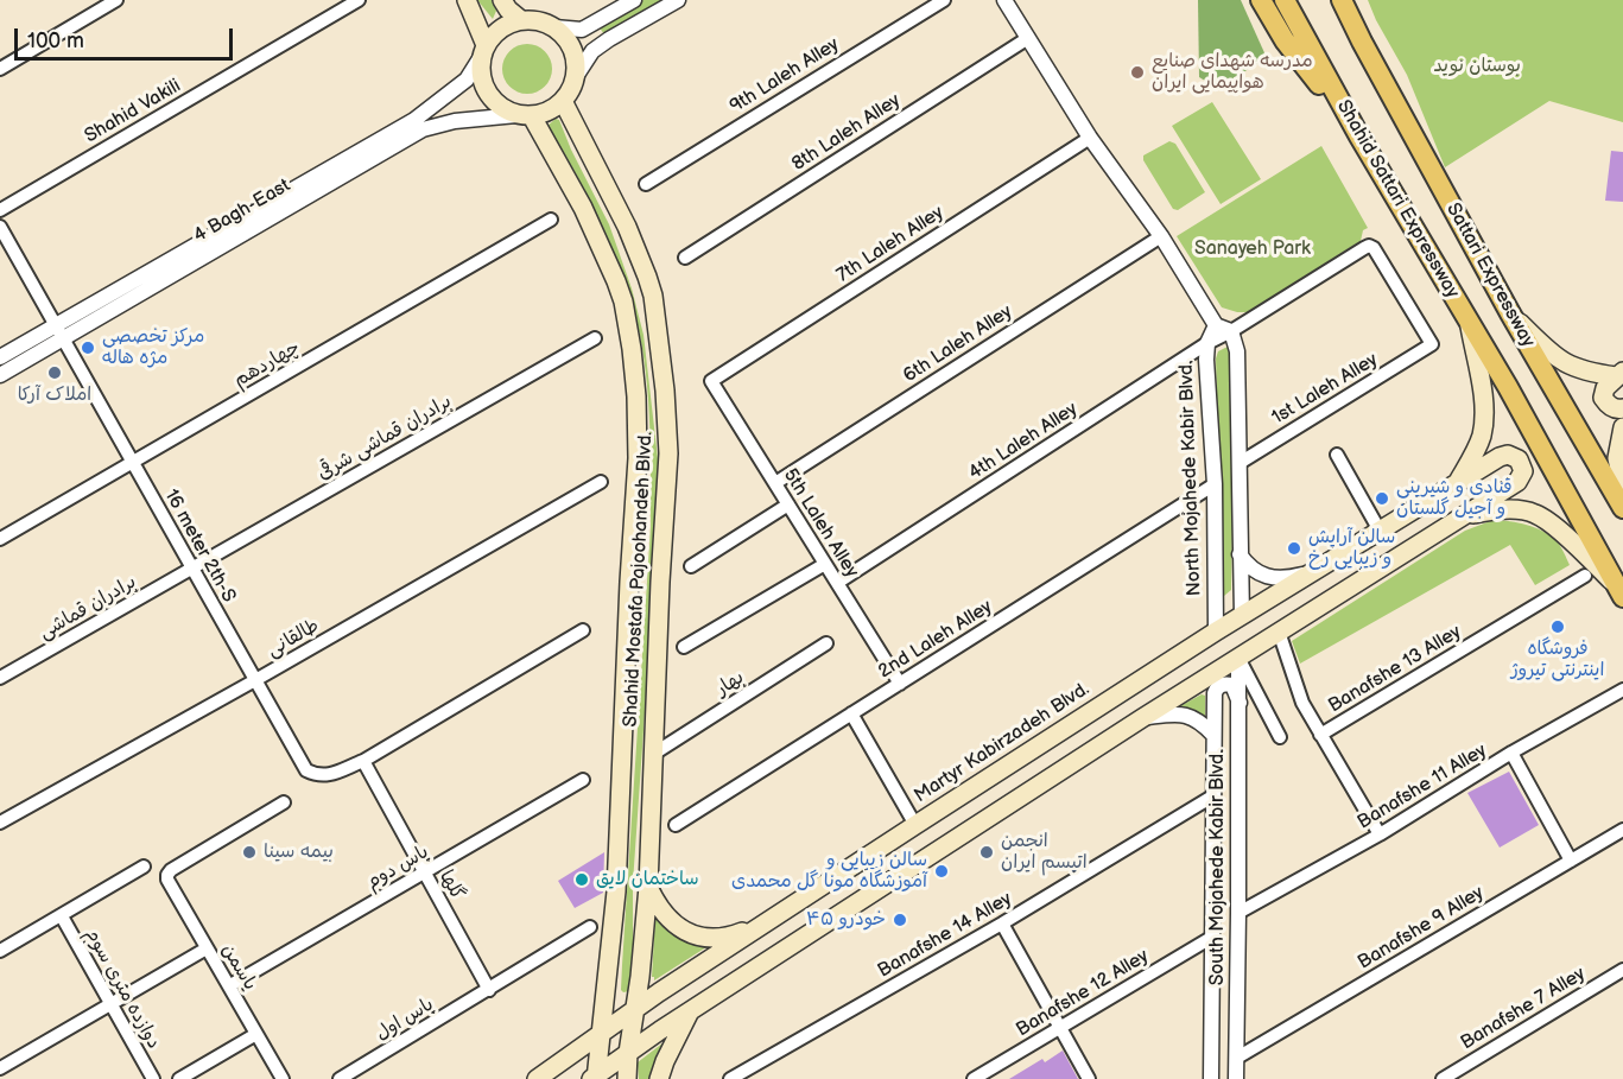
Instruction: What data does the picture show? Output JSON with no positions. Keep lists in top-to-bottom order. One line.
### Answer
{"streets":{"highway":["Shahid Sattari Expressway","Sattari Expressway"],"main road":["Shahid Mostafa Pajoohandeh Blvd.","Martyr Kabirzadeh Blvd."],"street":["9th Laleh Alley","Shahid Vakili","8th Laleh Alley","4 Bagh-East","7th Laleh Alley","6th Laleh Alley","چهاردهم","1st Laleh Alley","برادران قماشی شرقی","4th Laleh Alley","North Mojahede Kabir Blvd.","5th Laleh Alley","16 meter 2th-S","برادران قماشی","طالقانی","2nd Laleh Alley","Banafshe 13 Alley","بهار","Banafshe 11 Alley","یاس دوم","South Mojahede Kabir Blvd.","گلها","Banafshe 9 Alley","Banafshe 14 Alley","یاسمن","دوازده متری سوم","Banafshe 12 Alley","Banafshe 7 Alley","یاس اول"]},"crossings":[["Shahid Sattari Expressway","Sattari Expressway"],["4 Bagh-East","16 meter 2th-S"],["4 Bagh-East","Shahid Mostafa Pajoohandeh Blvd."],["7th Laleh Alley","5th Laleh Alley"],["6th Laleh Alley","5th Laleh Alley"],["چهاردهم","16 meter 2th-S"],["1st Laleh Alley","4th Laleh Alley"],["برادران قماشی شرقی","16 meter 2th-S"],["برادران قماشی شرقی","برادران قماشی"],["4th Laleh Alley","North Mojahede Kabir Blvd."],["4th Laleh Alley","5th Laleh Alley"],["North Mojahede Kabir Blvd.","2nd Laleh Alley"],["North Mojahede Kabir Blvd.","Martyr Kabirzadeh Blvd."],["5th Laleh Alley","2nd Laleh Alley"],["16 meter 2th-S","برادران قماشی"],["16 meter 2th-S","طالقانی"],["16 meter 2th-S","گلها"],["Shahid Mostafa Pajoohandeh Blvd.","بهار"],["Shahid Mostafa Pajoohandeh Blvd.","Martyr Kabirzadeh Blvd."],["Banafshe 11 Alley","South Mojahede Kabir Blvd."],["یاس دوم","گلها"],["یاس دوم","یاسمن"],["South Mojahede Kabir Blvd.","Banafshe 9 Alley"],["South Mojahede Kabir Blvd.","Banafshe 14 Alley"],["South Mojahede Kabir Blvd.","Banafshe 12 Alley"],["گلها","یاس اول"]],"parks":["بوستان نوید","Sanayeh Park"],"places":["مدرسه شهدای صنایع هواپیمایی ایران","مرکز تخصصی مژه هاله","املاک آرکا","قنادی و شیرینی و آجیل گلستان","سالن آرایش و زیبایی رخ","فروشگاه اینترنتی تیروژ","بیمه سینا","انجمن اتیسم ایران","سالن زیبایی و آموزشگاه مونا گل محمدی","ساختمان لایق","خودرو ۴۵"],"scale_bar":"100 m"}
